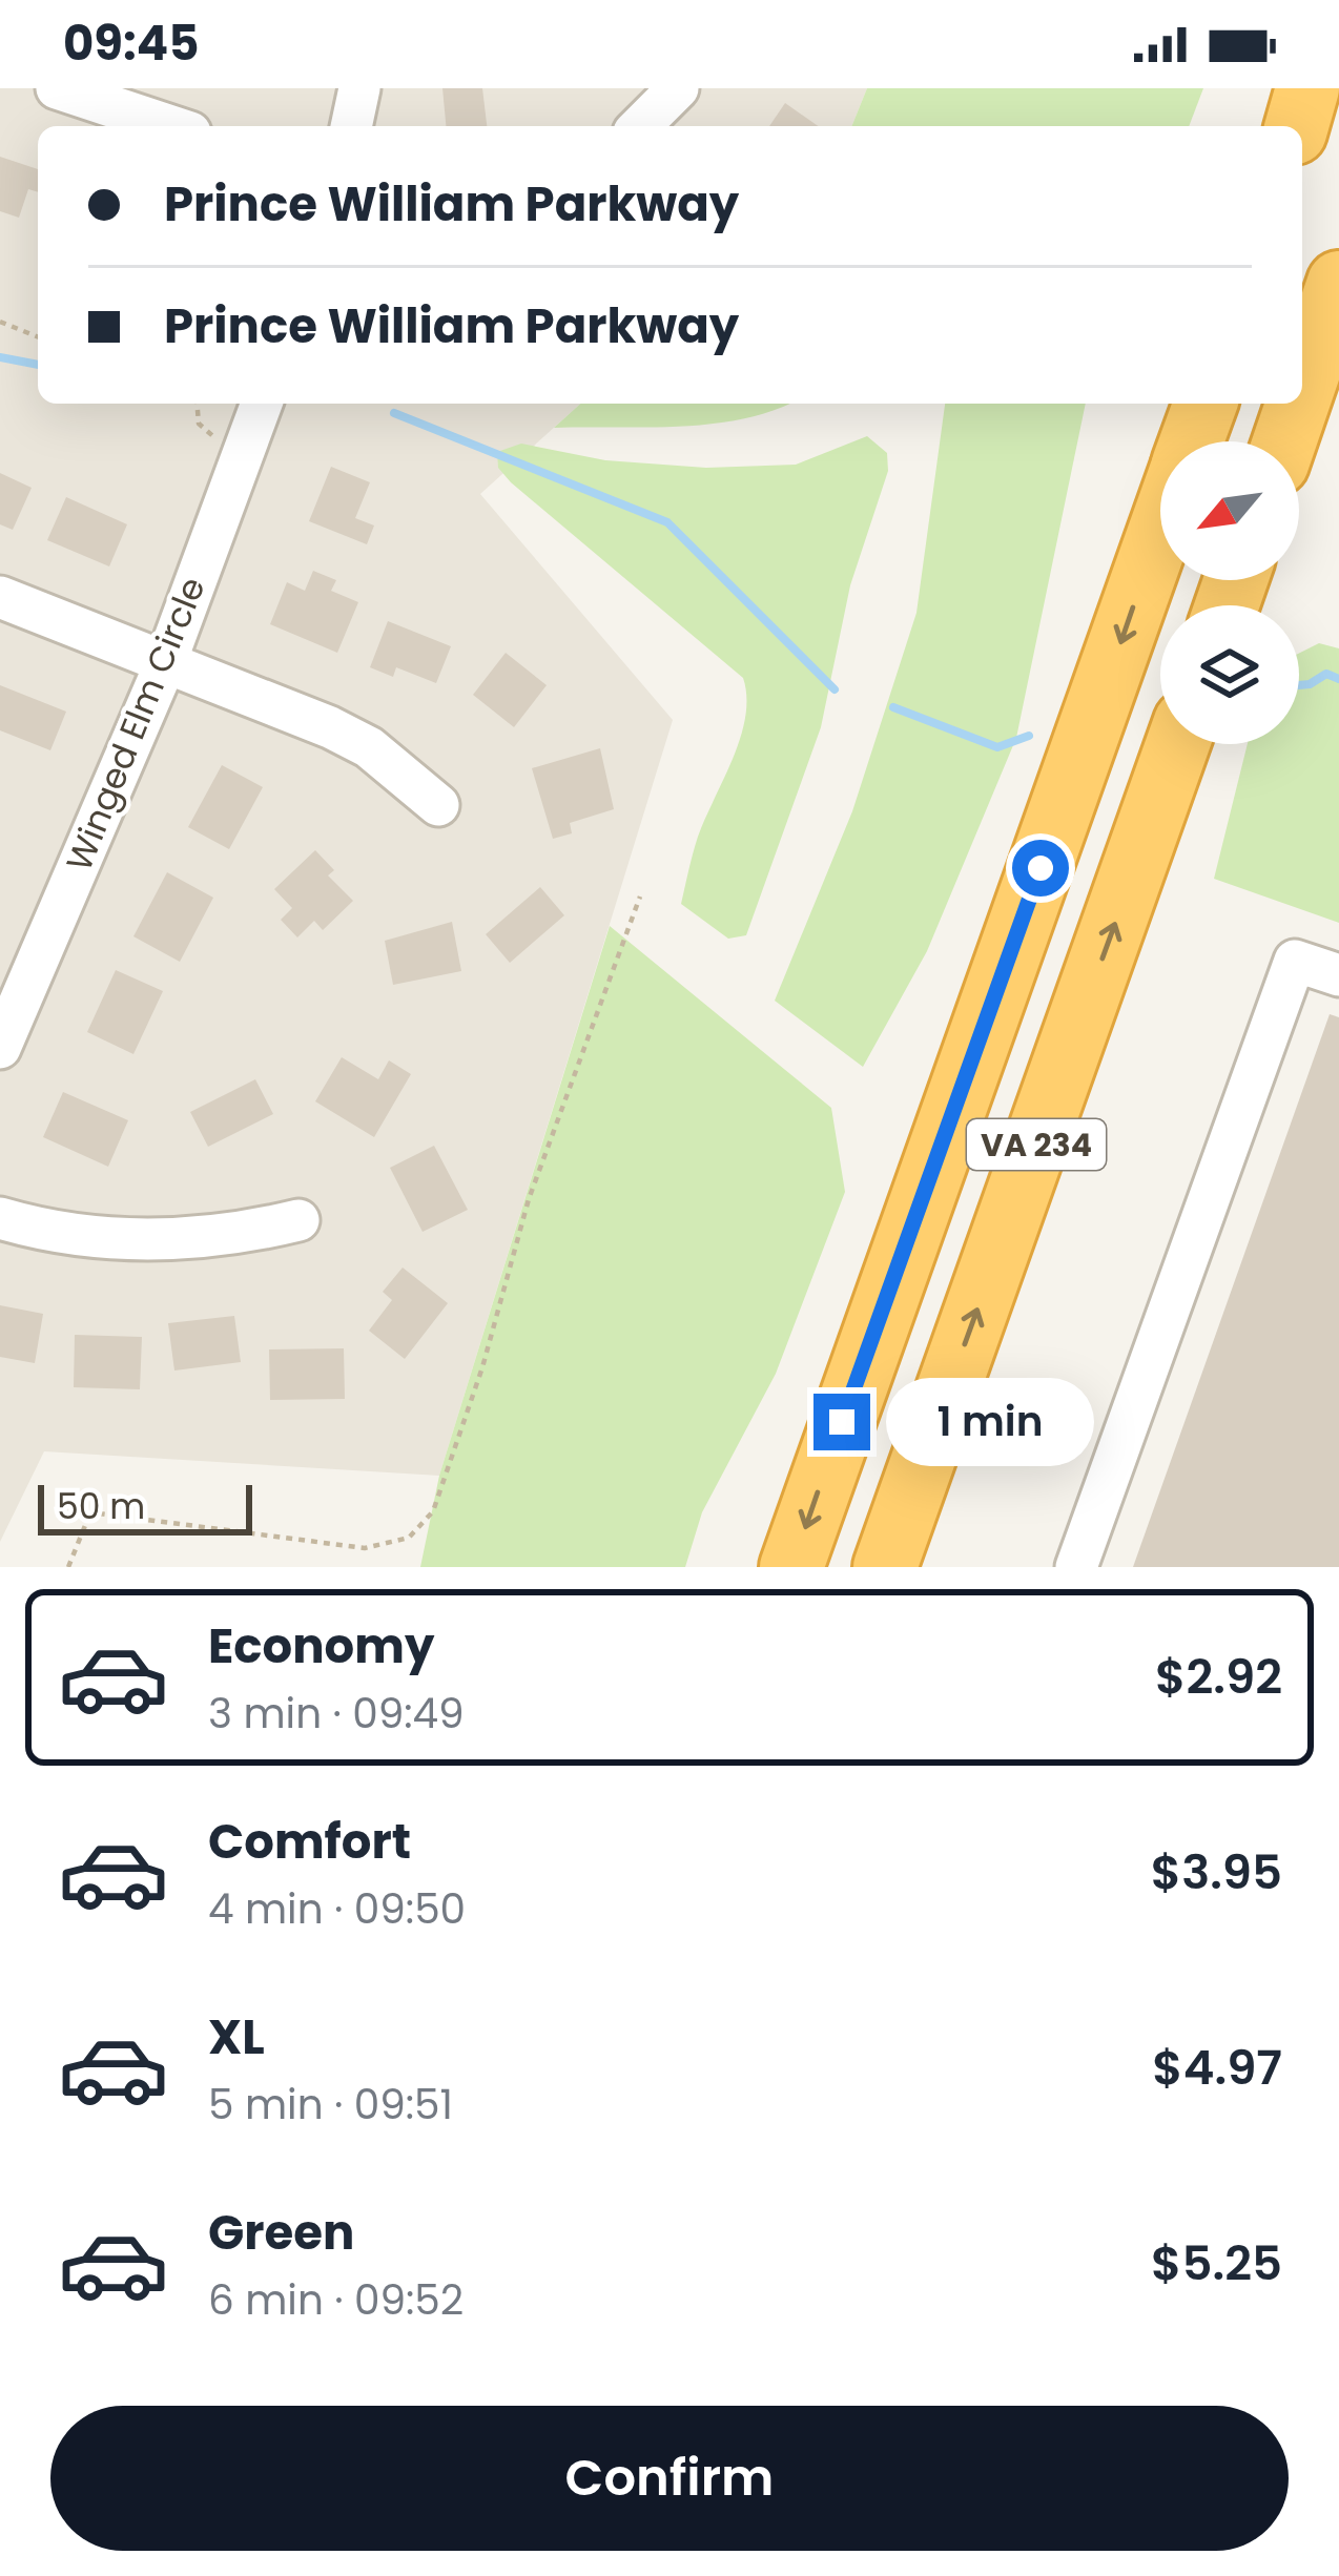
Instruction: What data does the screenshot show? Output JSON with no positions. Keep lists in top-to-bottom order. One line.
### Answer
{"streets":{"highway":["VA 234"],"street":["Winged Elm Circle"]},"scale_bar":"50 m","north":"bottom left","page":{"status":"09:45","banner":["Prince William Parkway","Prince William Parkway"],"bubble":"1 min","scale":"50 m","list":[{"name":"Economy","note":"3 min · 09:49","value":"$2.92"},{"name":"Comfort","note":"4 min · 09:50","value":"$3.95"},{"name":"XL","note":"5 min · 09:51","value":"$4.97"},{"name":"Green","note":"6 min · 09:52","value":"$5.25"}],"buttons":"Confirm"}}
